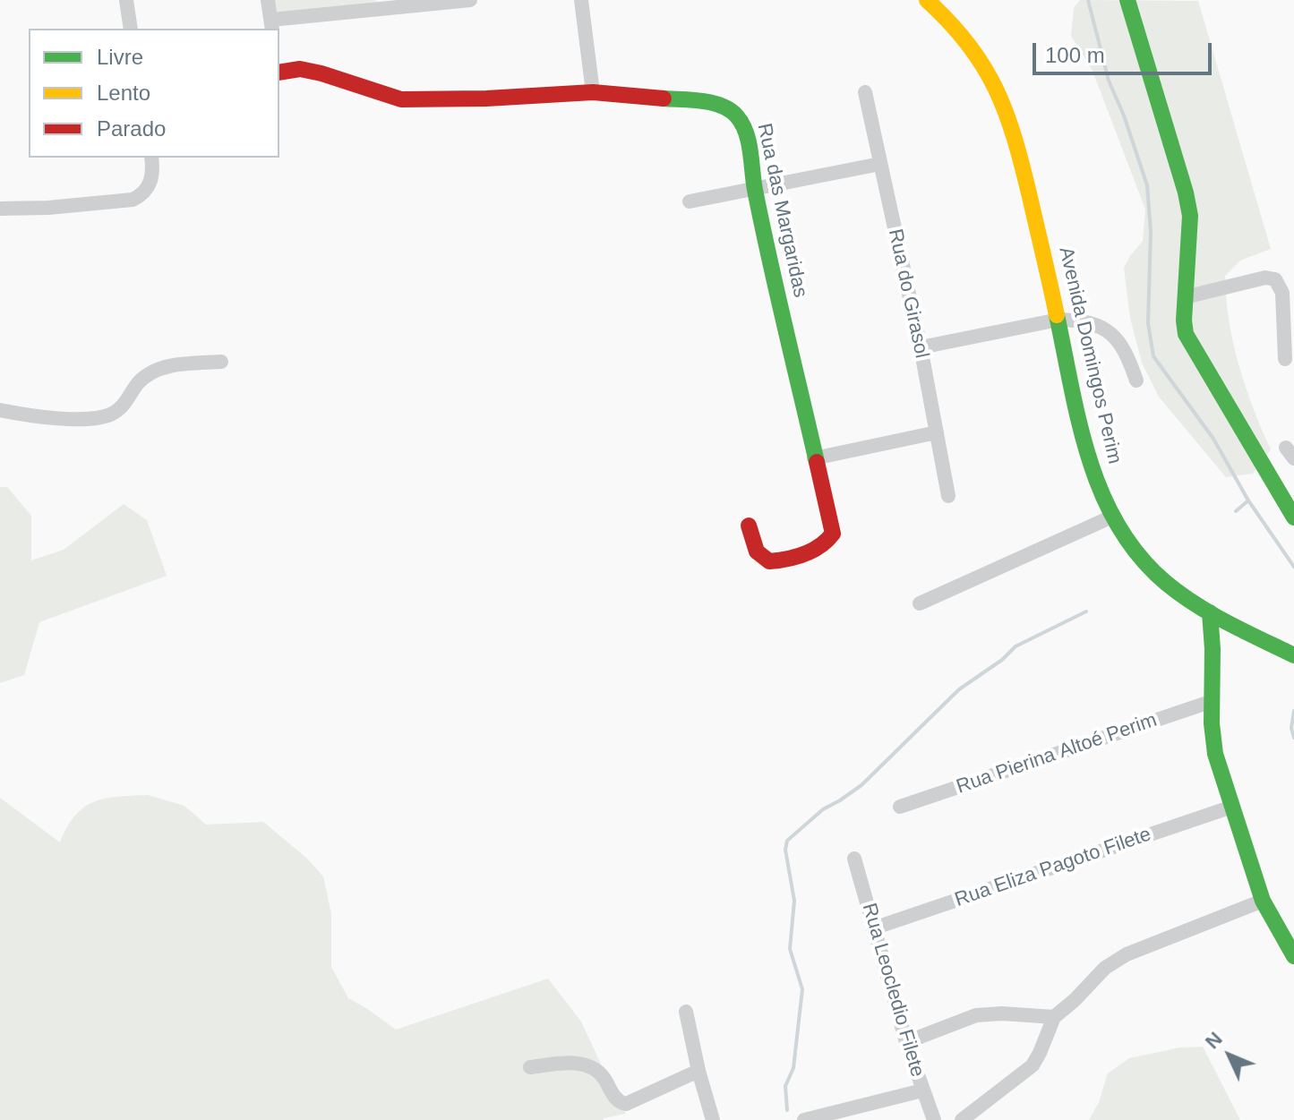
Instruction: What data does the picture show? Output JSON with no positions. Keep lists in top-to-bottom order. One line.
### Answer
{"streets":{"street":["Rua das Margaridas","Rua do Girasol","Avenida Domingos Perim","Rua Pierina Altoé Perim","Rua Eliza Pagoto Filete","Rua Leocledio Filete"]},"crossings":[["Rua Eliza Pagoto Filete","Rua Leocledio Filete"]],"legend":["Livre","Lento","Parado"],"scale_bar":"100 m","north":"top left"}
